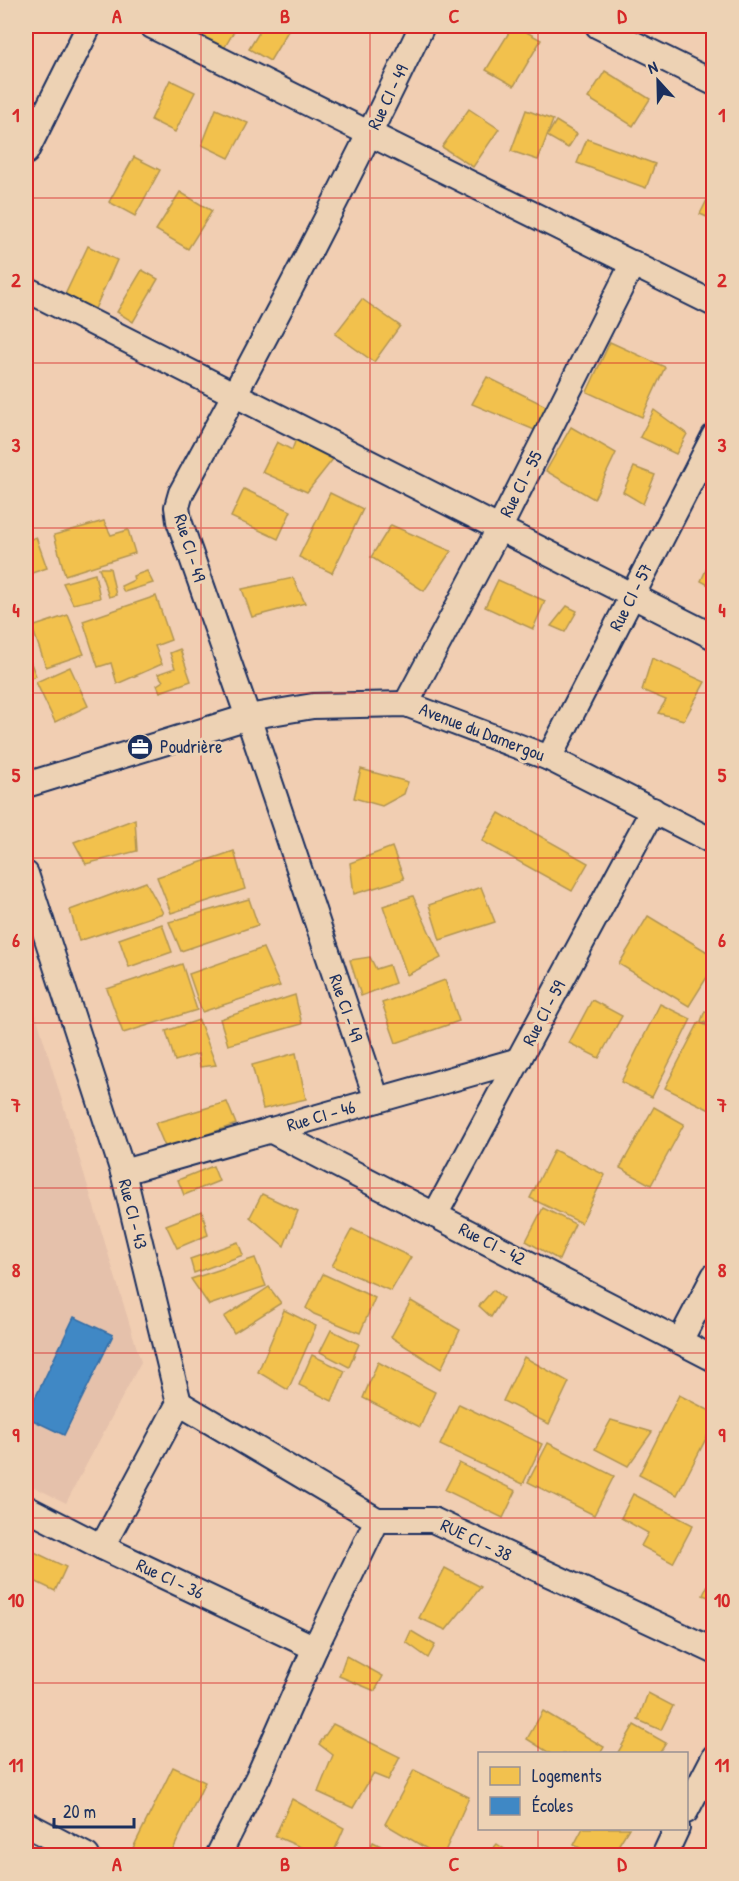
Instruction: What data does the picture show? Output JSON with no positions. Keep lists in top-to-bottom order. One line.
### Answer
{"streets":{"street":["Rue CI - 49","Rue CI - 55","Rue CI - 57","Avenue du Damergou","Rue CI - 59","Rue CI - 46","Rue CI - 43","Rue CI - 42","RUE CI - 38","Rue CI - 36"]},"crossings":[["Rue CI - 49","Avenue du Damergou"],["Rue CI - 49","Rue CI - 46"],["Rue CI - 55","Avenue du Damergou"],["Rue CI - 57","Avenue du Damergou"],["Avenue du Damergou","Rue CI - 59"],["Rue CI - 59","Rue CI - 46"],["Rue CI - 59","Rue CI - 42"],["Rue CI - 46","Rue CI - 43"],["Rue CI - 46","Rue CI - 42"]],"places":{"office":["Poudrière"]},"legend":["Logements","Écoles"],"scale_bar":"20 m","north":"top","grid":{"columns":["A","B","C","D"],"rows":["1","2","3","4","5","6","7","8","9","10","11"]}}
